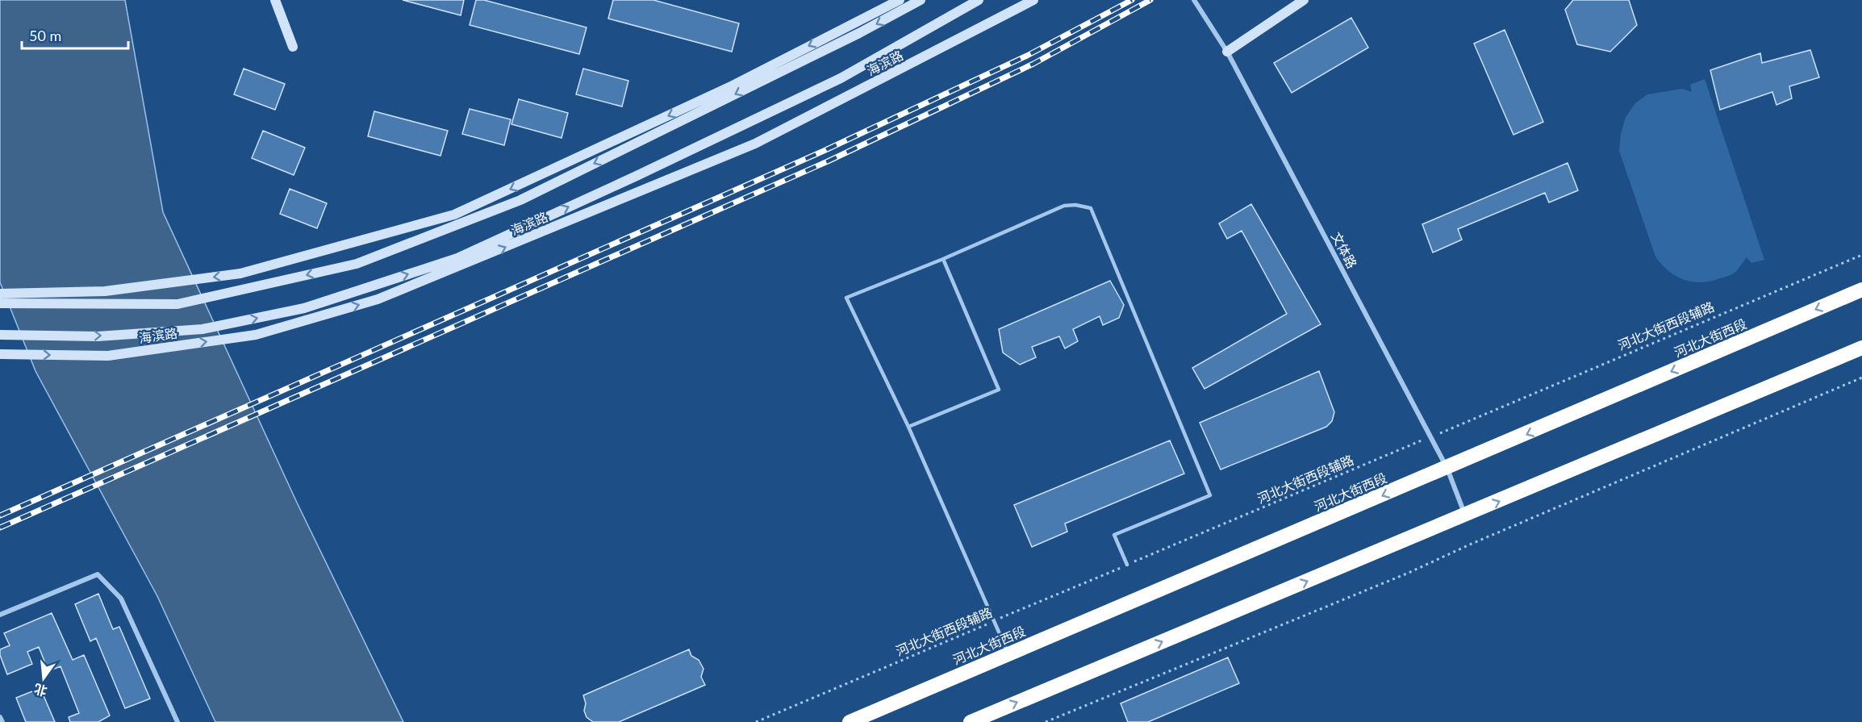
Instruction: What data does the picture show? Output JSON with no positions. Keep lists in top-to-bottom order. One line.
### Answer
{"streets":{"highway":["河北大街西段"],"street":["海滨路","文体路"],"path":["河北大街西段辅路"]},"crossings":[["文体路","河北大街西段辅路"],["文体路","河北大街西段"]],"scale_bar":"50 m","north":"bottom"}
